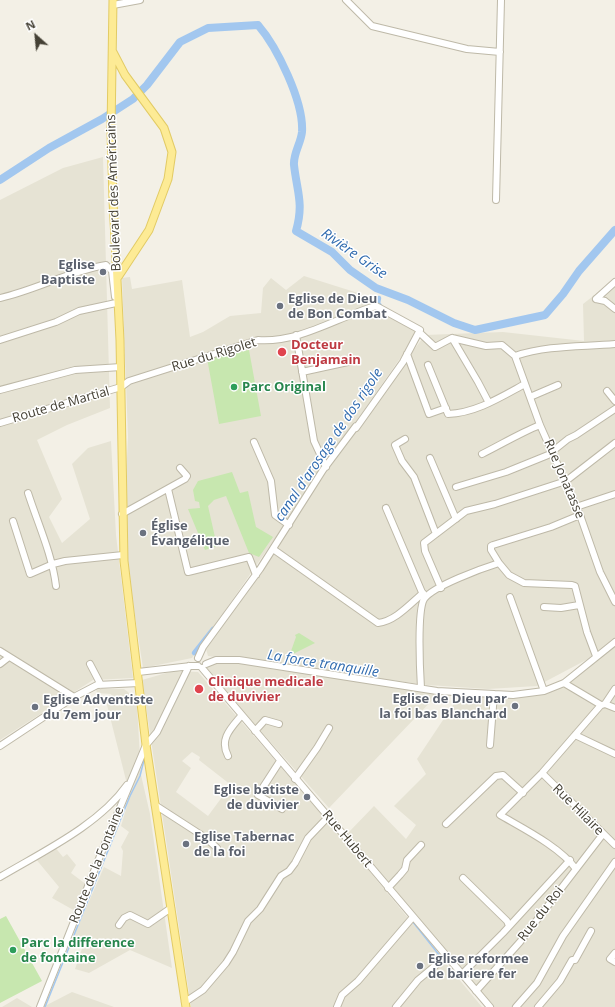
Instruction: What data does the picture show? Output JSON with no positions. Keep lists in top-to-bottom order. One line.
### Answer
{"streets":{"main road":["Boulevard des Américains"],"street":["Rue du Rigolet","Route de Martial","Rue Jonatasse","Rue Hilaire","Rue Hubert","Route de la Fontaine","Rue du Roi"]},"crossings":[["Boulevard des Américains","Rue du Rigolet"],["Boulevard des Américains","Route de Martial"],["Boulevard des Américains","Route de la Fontaine"],["Rue du Rigolet","Route de Martial"],["Rue du Rigolet","Route de la Fontaine"],["Rue Hilaire","Rue du Roi"],["Rue Hubert","Route de la Fontaine"],["Rue Hubert","Rue du Roi"]],"water":["Rivière Grise","canal d'arosage de dos rigole","La force tranquille"],"places":["Eglise Baptiste","Eglise de Dieu de Bon Combat","Docteur Benjamain","Parc Original","Église Évangélique","Clinique medicale de duvivier","Eglise de Dieu par la foi bas Blanchard","Eglise Adventiste du 7em jour","Eglise batiste de duvivier","Eglise Tabernac de la foi","Parc la difference de fontaine","Eglise reformee de bariere fer"],"north":"top left"}
